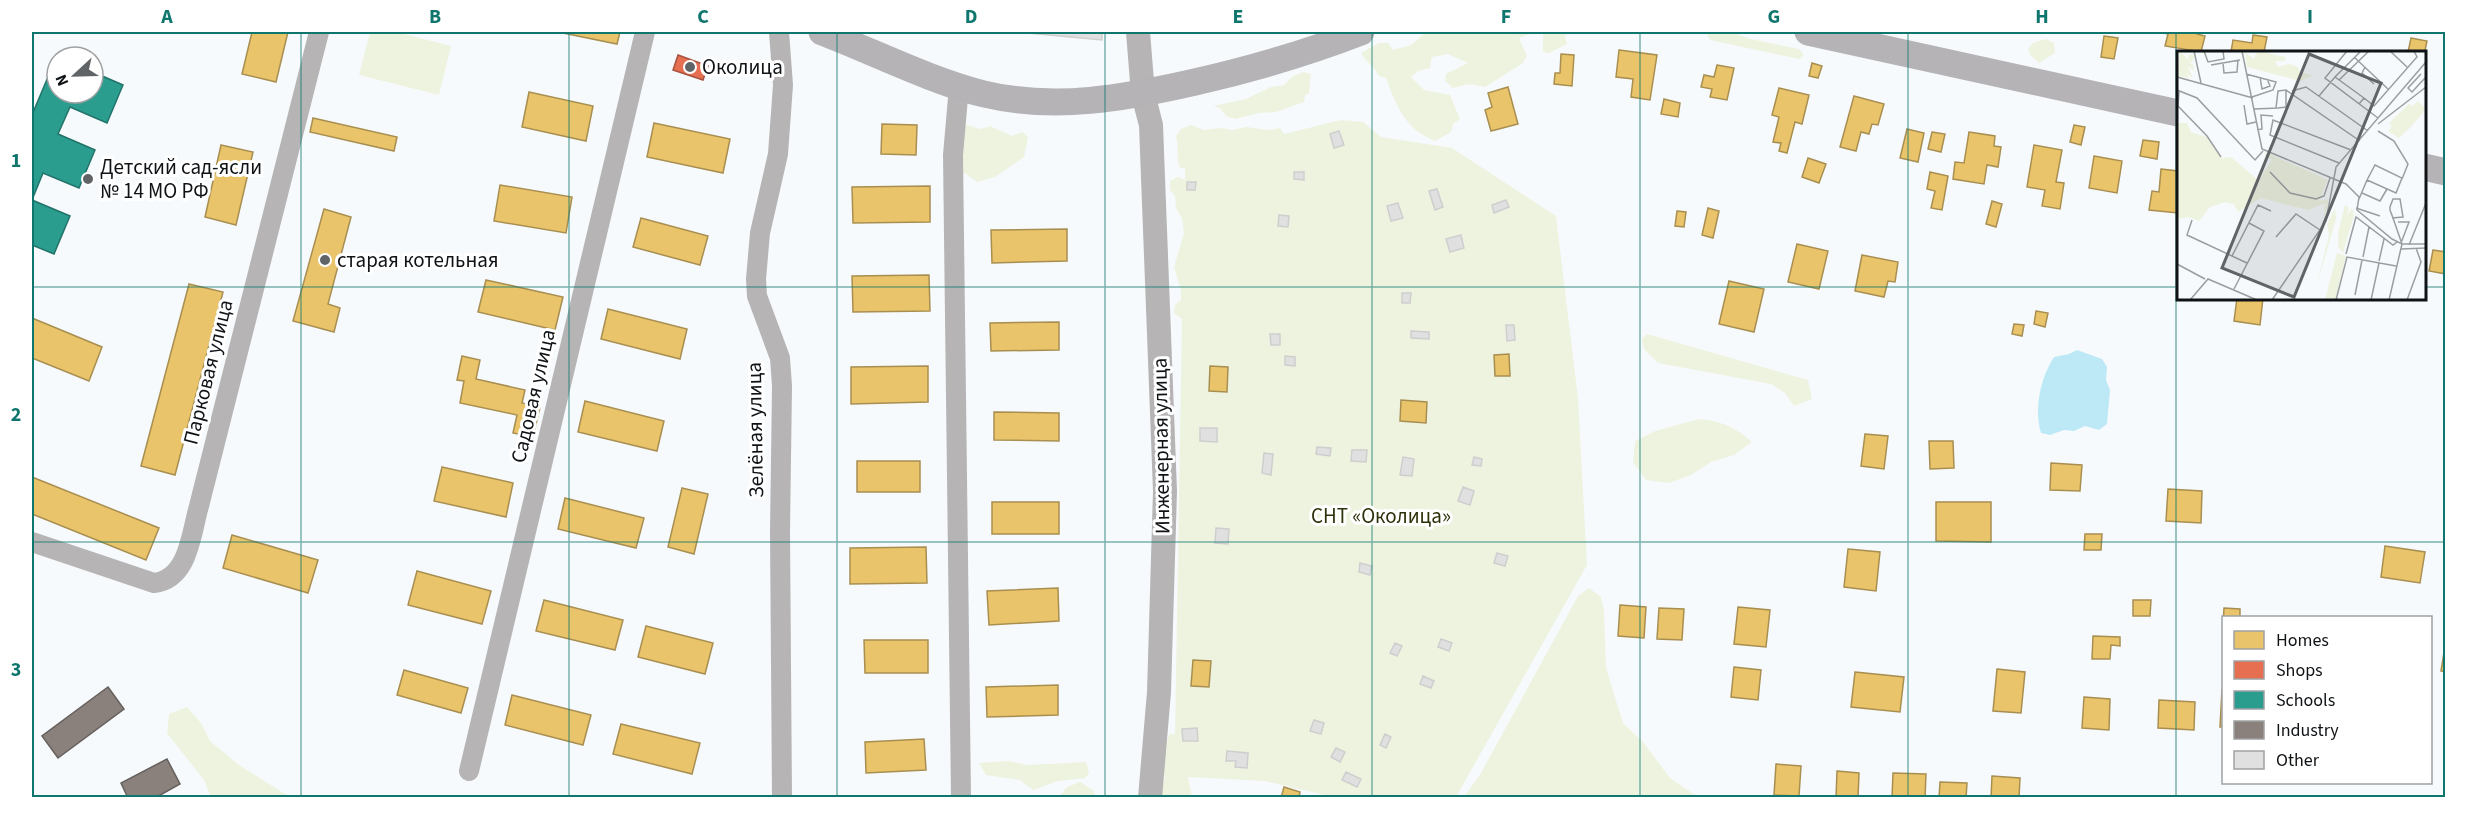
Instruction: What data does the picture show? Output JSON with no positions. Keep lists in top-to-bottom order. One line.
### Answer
{"streets":{"street":["Парковая улица","Садовая улица","Зелёная улица","Инженерная улица"]},"parks":["СНТ «Околица»"],"places":["Околица","Детский сад-ясли № 14 МО РФ","старая котельная"],"legend":["Homes","Shops","Schools","Industry","Other"],"north":"left","grid":{"columns":["A","B","C","D","E","F","G","H","I"],"rows":["1","2","3"]}}
